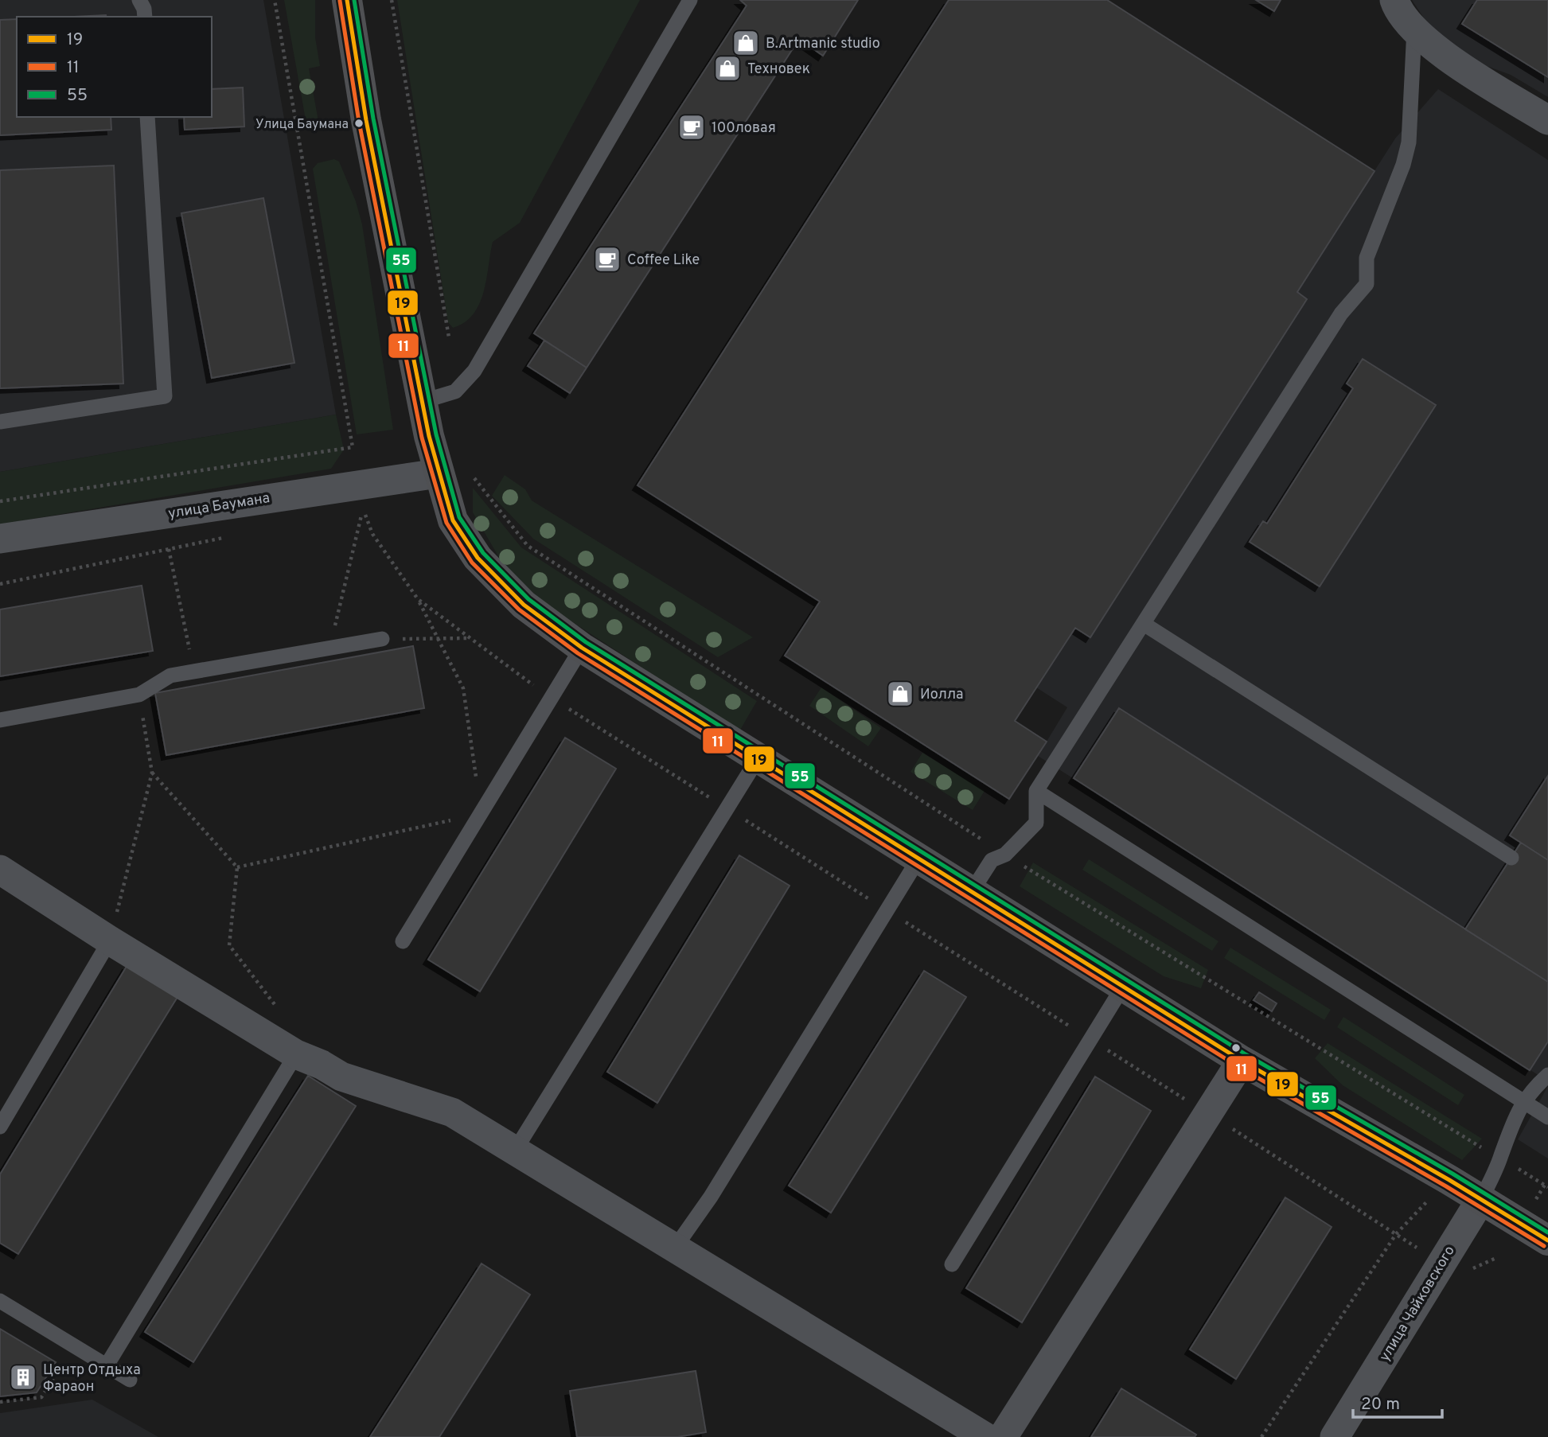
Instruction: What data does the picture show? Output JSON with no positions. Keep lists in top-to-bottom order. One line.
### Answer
{"streets":{"street":["улица Баумана","улица Чайковского"]},"places":{"shop":["B.Artmanic studio","Техновек","Иолла"],"other":["Улица Баумана"],"cafe":["100ловая","Coffee Like"],"building":["Центр Отдыха Фараон"]},"lines":["transit line 19","transit line 55","transit line 11"],"legend":["19","11","55"],"scale_bar":"20 m"}
